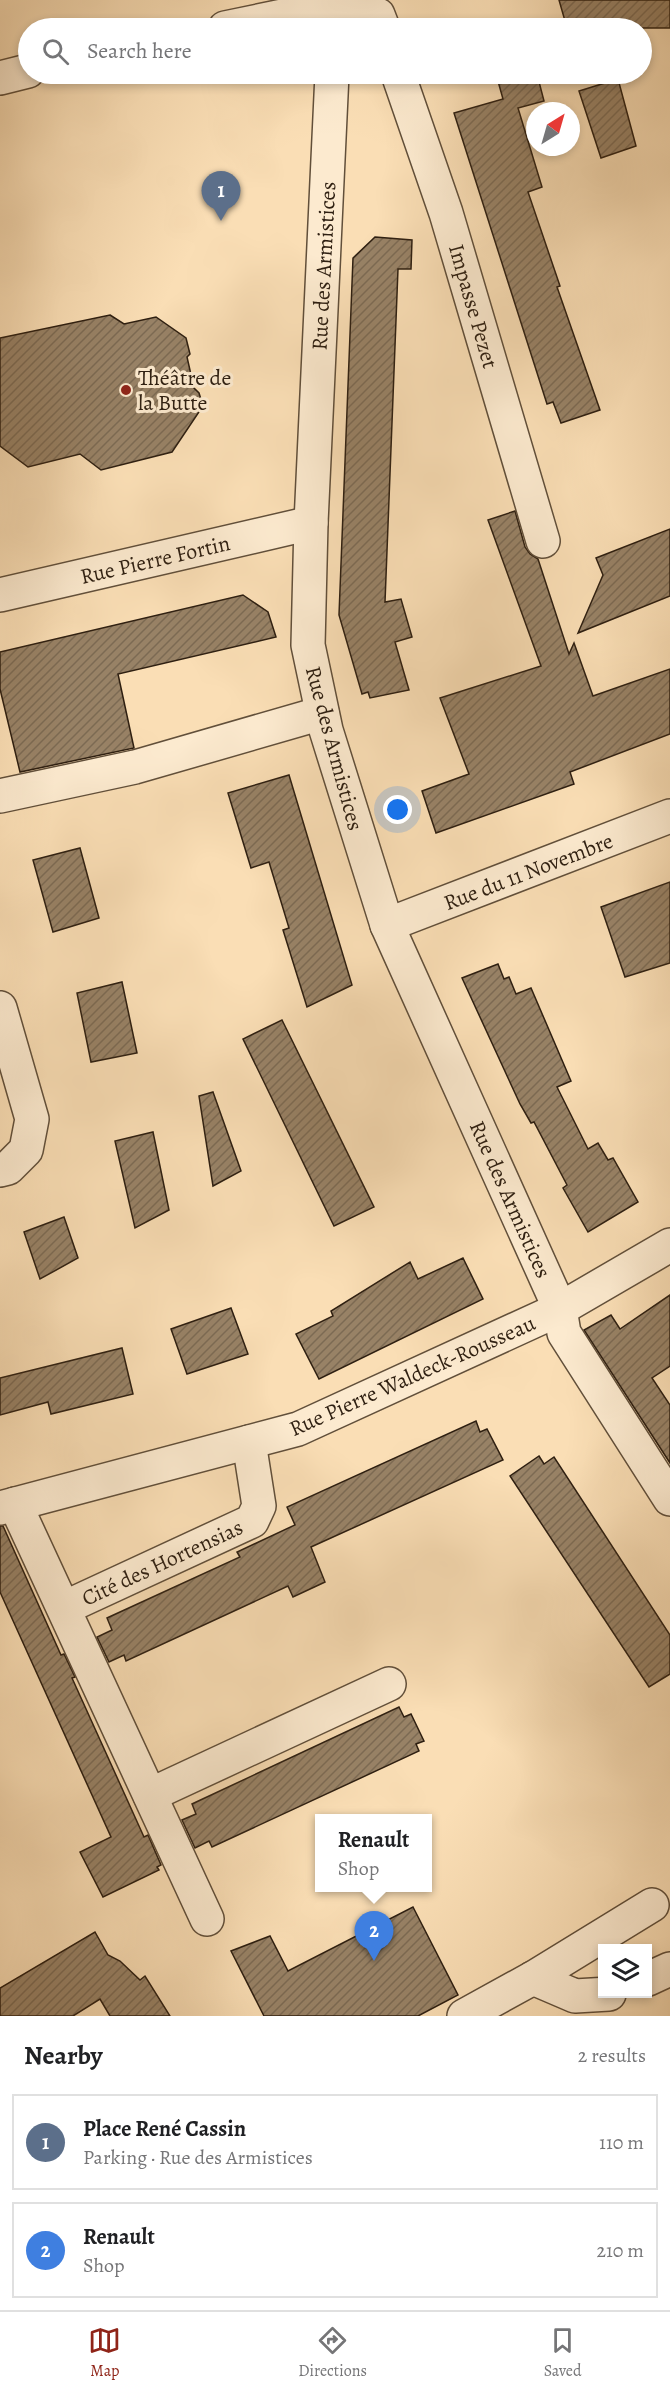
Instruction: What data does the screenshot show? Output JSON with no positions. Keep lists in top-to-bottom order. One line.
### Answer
{"streets":{"street":["Rue des Armistices","Impasse Pezet","Rue Pierre Fortin","Rue du 11 Novembre","Rue Pierre Waldeck-Rousseau","Cité des Hortensias"]},"crossings":[["Rue des Armistices","Rue Pierre Fortin"],["Rue des Armistices","Rue du 11 Novembre"],["Rue des Armistices","Rue Pierre Waldeck-Rousseau"],["Rue Pierre Waldeck-Rousseau","Cité des Hortensias"]],"places":["Théâtre de la Butte"],"north":"top right","page":{"search":"Search here","pins":["1","2"],"popup":["Renault","Shop"],"heading":["Nearby","2 results"],"list":[{"mark":"1","name":"Place René Cassin","note":"Parking · Rue des Armistices","value":"110 m"},{"mark":"2","name":"Renault","note":"Shop","value":"210 m"}],"nav":["Map","Directions","Saved"]}}
